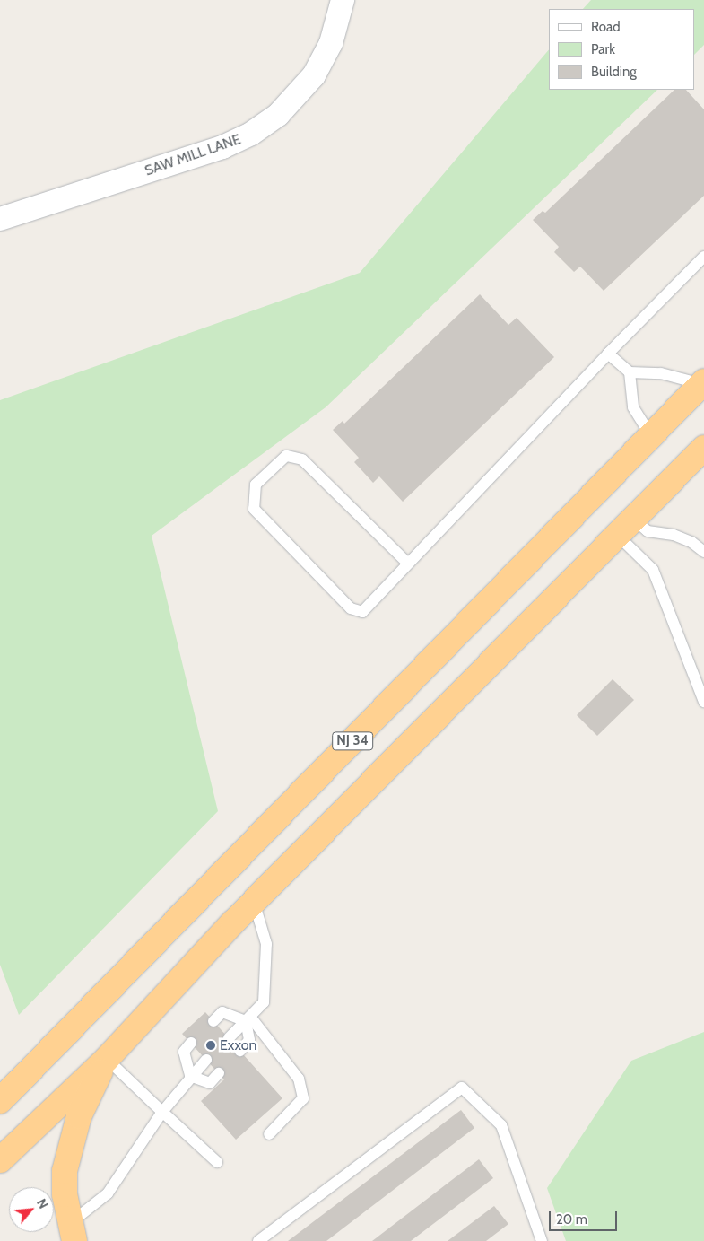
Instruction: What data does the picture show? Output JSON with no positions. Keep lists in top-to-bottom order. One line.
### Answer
{"streets":{"highway":["NJ 34"],"street":["SAW MILL LANE"]},"places":["Exxon"],"legend":["Road","Park","Building"],"scale_bar":"20 m","north":"top right"}
